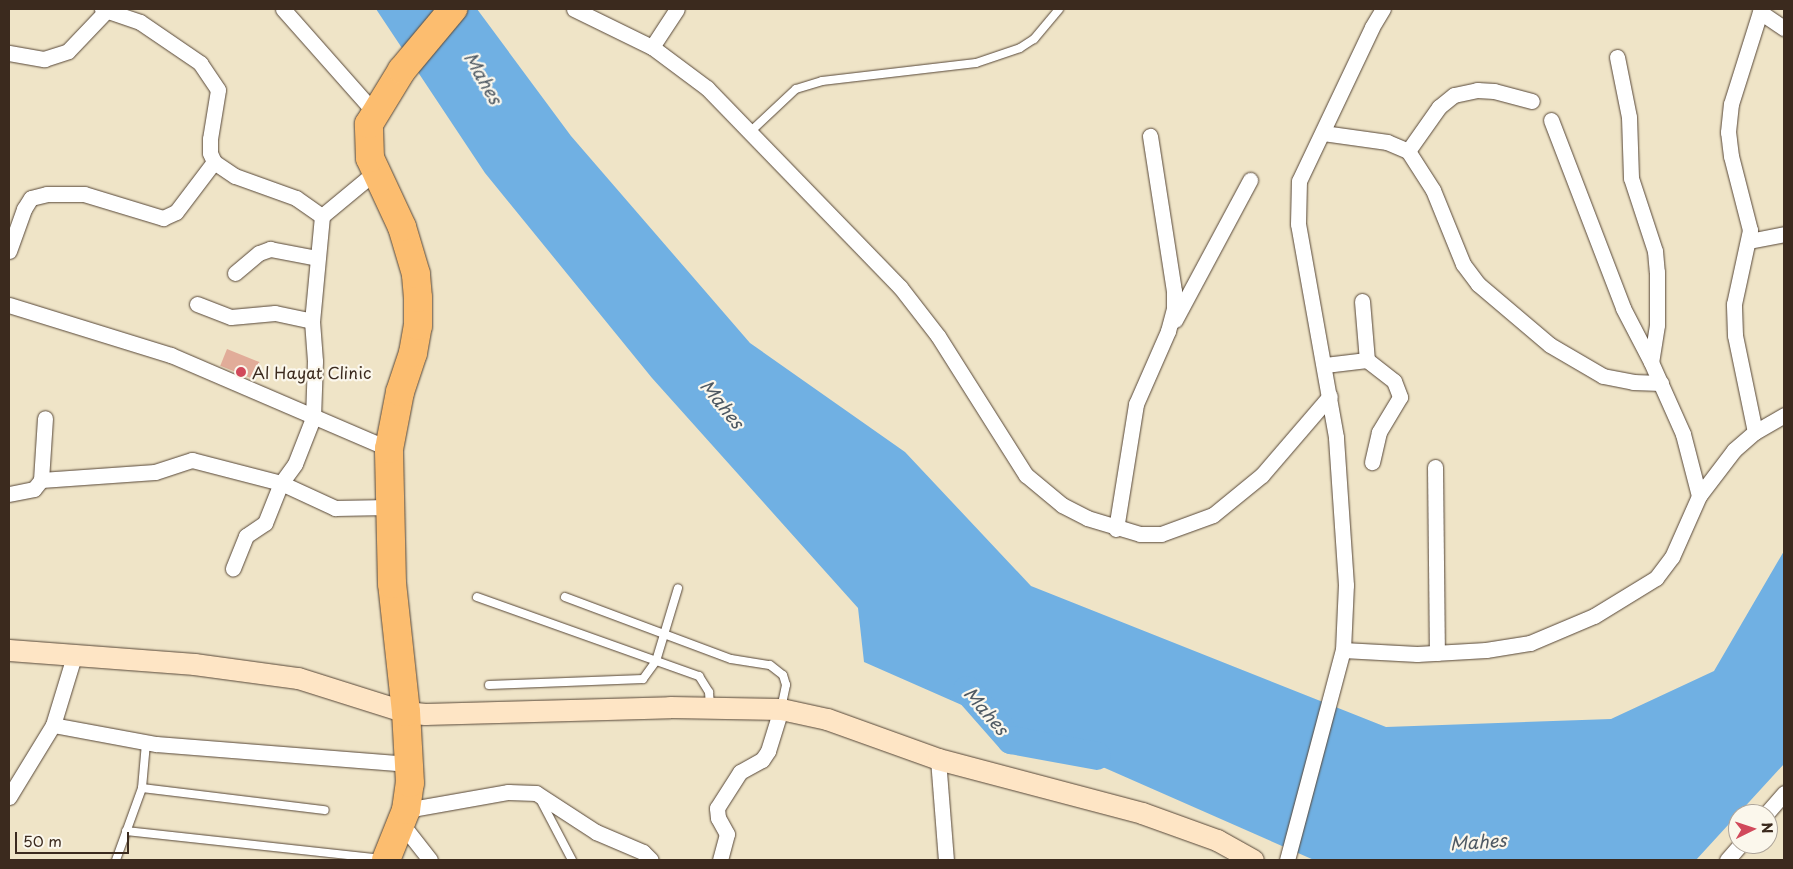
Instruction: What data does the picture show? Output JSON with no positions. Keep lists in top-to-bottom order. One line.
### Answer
{"water":["Mahes"],"places":["Al Hayat Clinic"],"scale_bar":"50 m","north":"right"}
